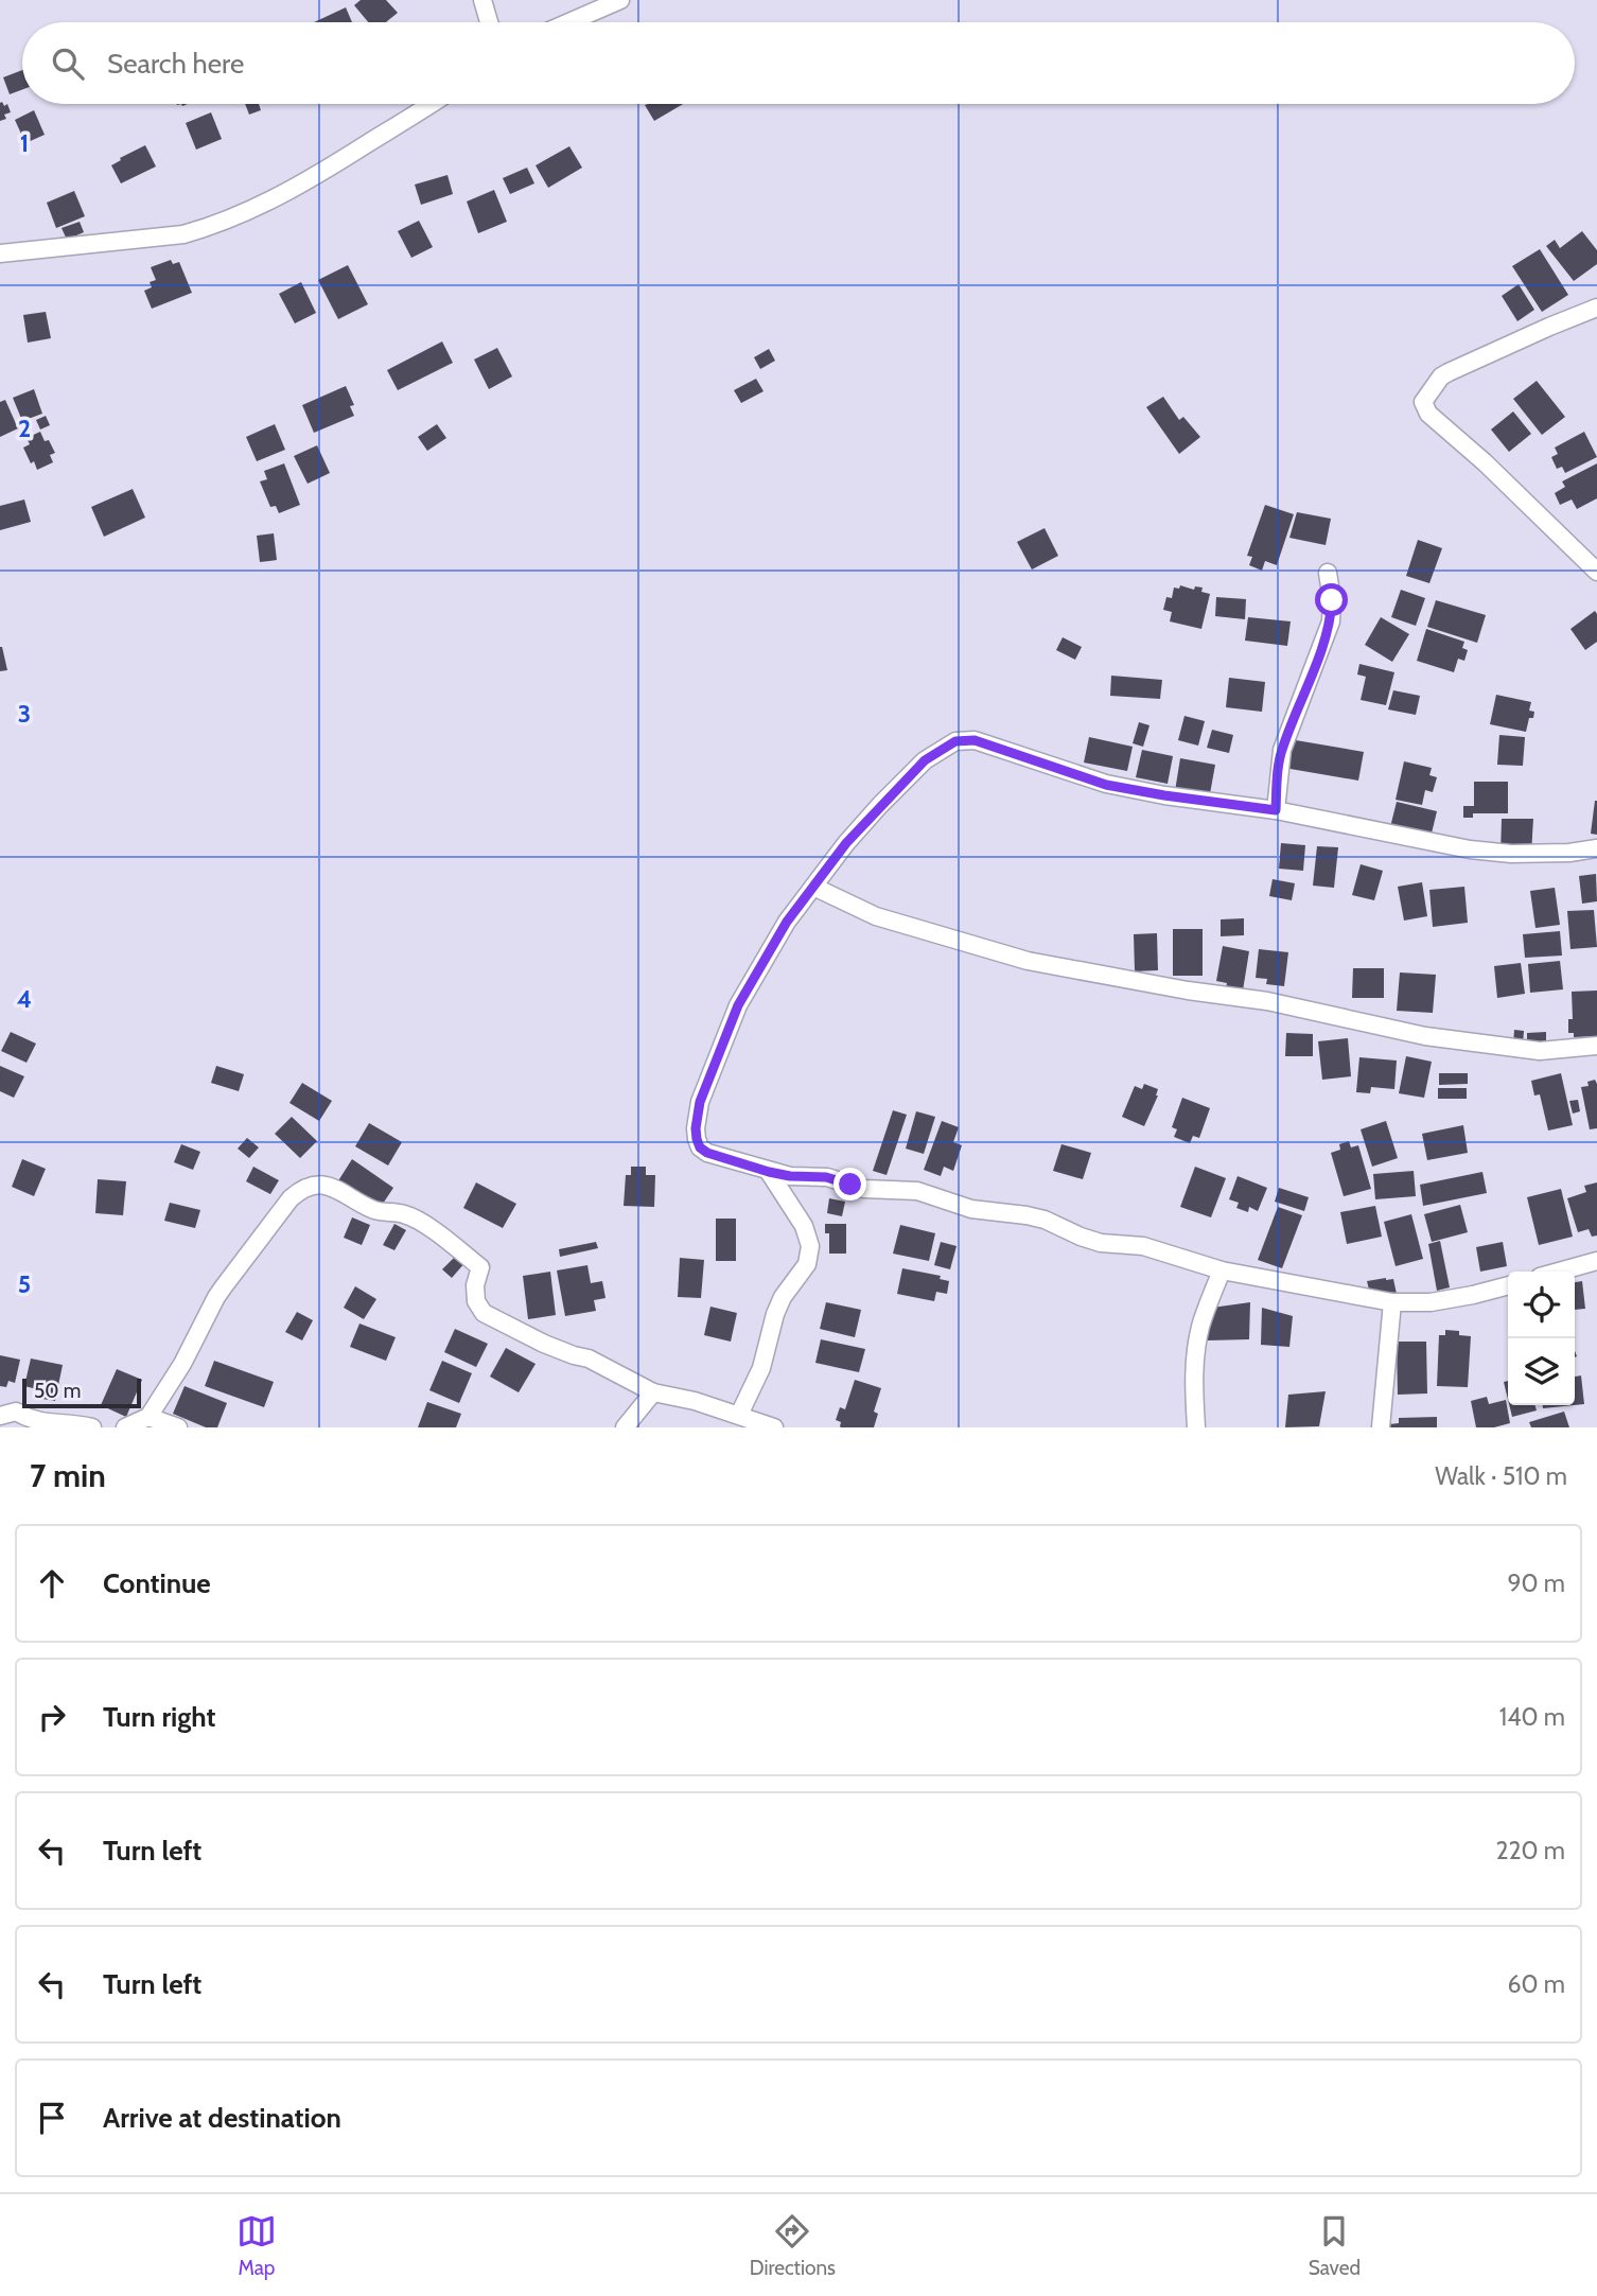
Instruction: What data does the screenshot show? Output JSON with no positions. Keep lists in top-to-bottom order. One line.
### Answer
{"scale_bar":"50 m","page":{"search":"Search here","scale":"50 m","heading":["7 min","Walk · 510 m"],"list":[["Continue","90 m"],["Turn right","140 m"],["Turn left","220 m"],["Turn left","60 m"],"Arrive at destination"],"nav":["Map","Directions","Saved"]},"grid":{"rows":["1","2","3","4","5"]}}
